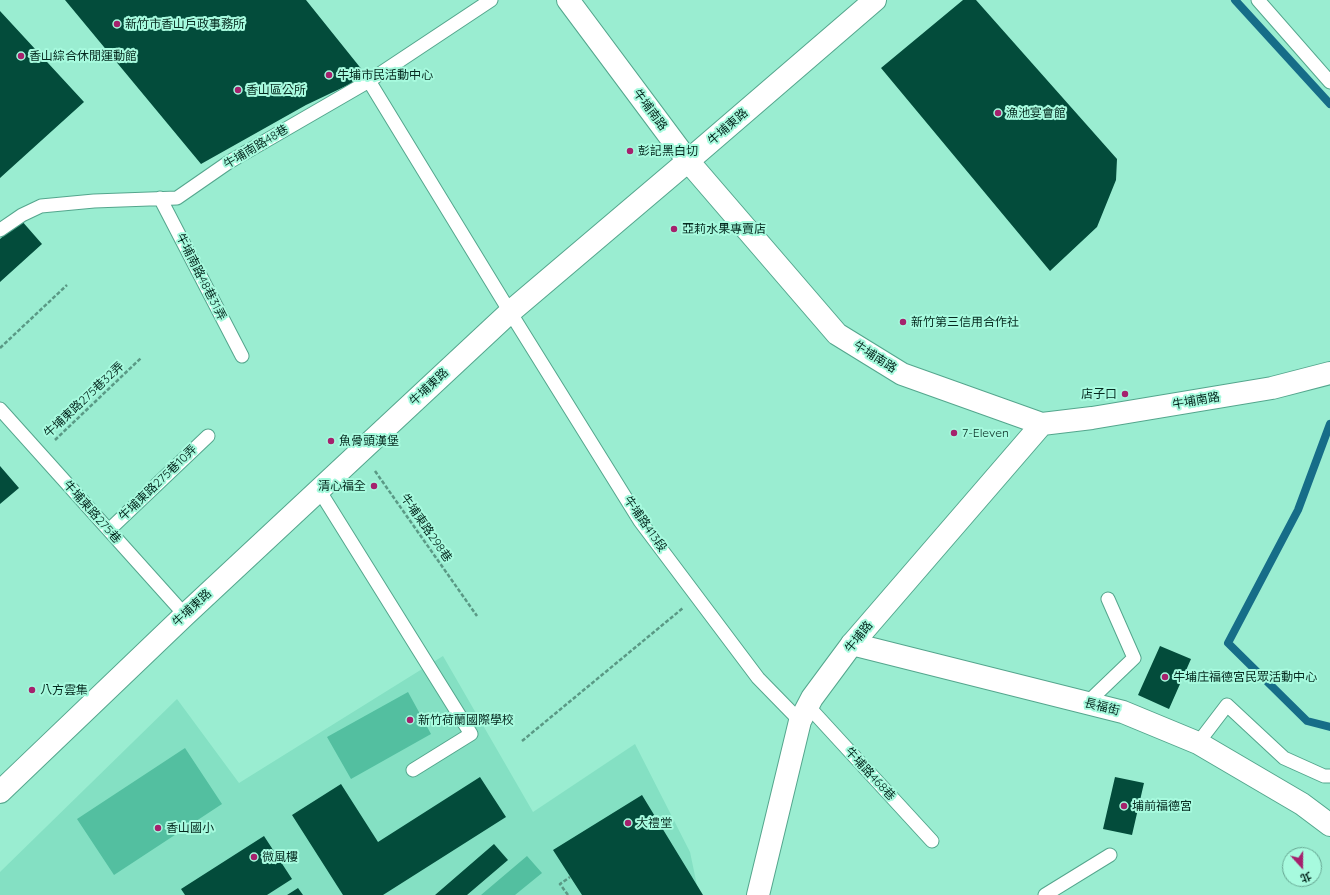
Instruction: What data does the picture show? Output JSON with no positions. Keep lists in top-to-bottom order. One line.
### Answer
{"streets":{"street":["牛埔南路","牛埔東路","牛埔路","長福街"],"lane":["牛埔南路48巷","牛埔南路48巷31弄","牛埔東路275巷10弄","牛埔東路275巷","牛埔路413段","牛埔路468巷"],"path":["牛埔東路275巷32弄","牛埔東路298巷"]},"crossings":[["牛埔南路","牛埔東路"],["牛埔南路","牛埔路"],["牛埔東路","牛埔東路275巷"],["牛埔東路","牛埔路413段"],["牛埔東路","牛埔東路298巷"],["牛埔南路48巷","牛埔南路48巷31弄"],["牛埔南路48巷","牛埔路413段"],["牛埔東路275巷32弄","牛埔東路275巷"],["牛埔東路275巷10弄","牛埔東路275巷"],["牛埔路413段","牛埔路"],["牛埔路413段","牛埔路468巷"],["牛埔路","長福街"],["牛埔路","牛埔路468巷"]],"places":["新竹市香山戶政事務所","香山綜合休閒運動館","牛埔市民活動中心","香山區公所","漁池宴會館","彭記黑白切","亞莉水果專賣店","新竹第三信用合作社","店子口","7-Eleven","魚骨頭漢堡","清心福全","牛埔庄福德宮民眾活動中心","八方雲集","新竹荷蘭國際學校","埔前福德宮","大禮堂","香山國小","微風樓"],"north":"bottom"}
